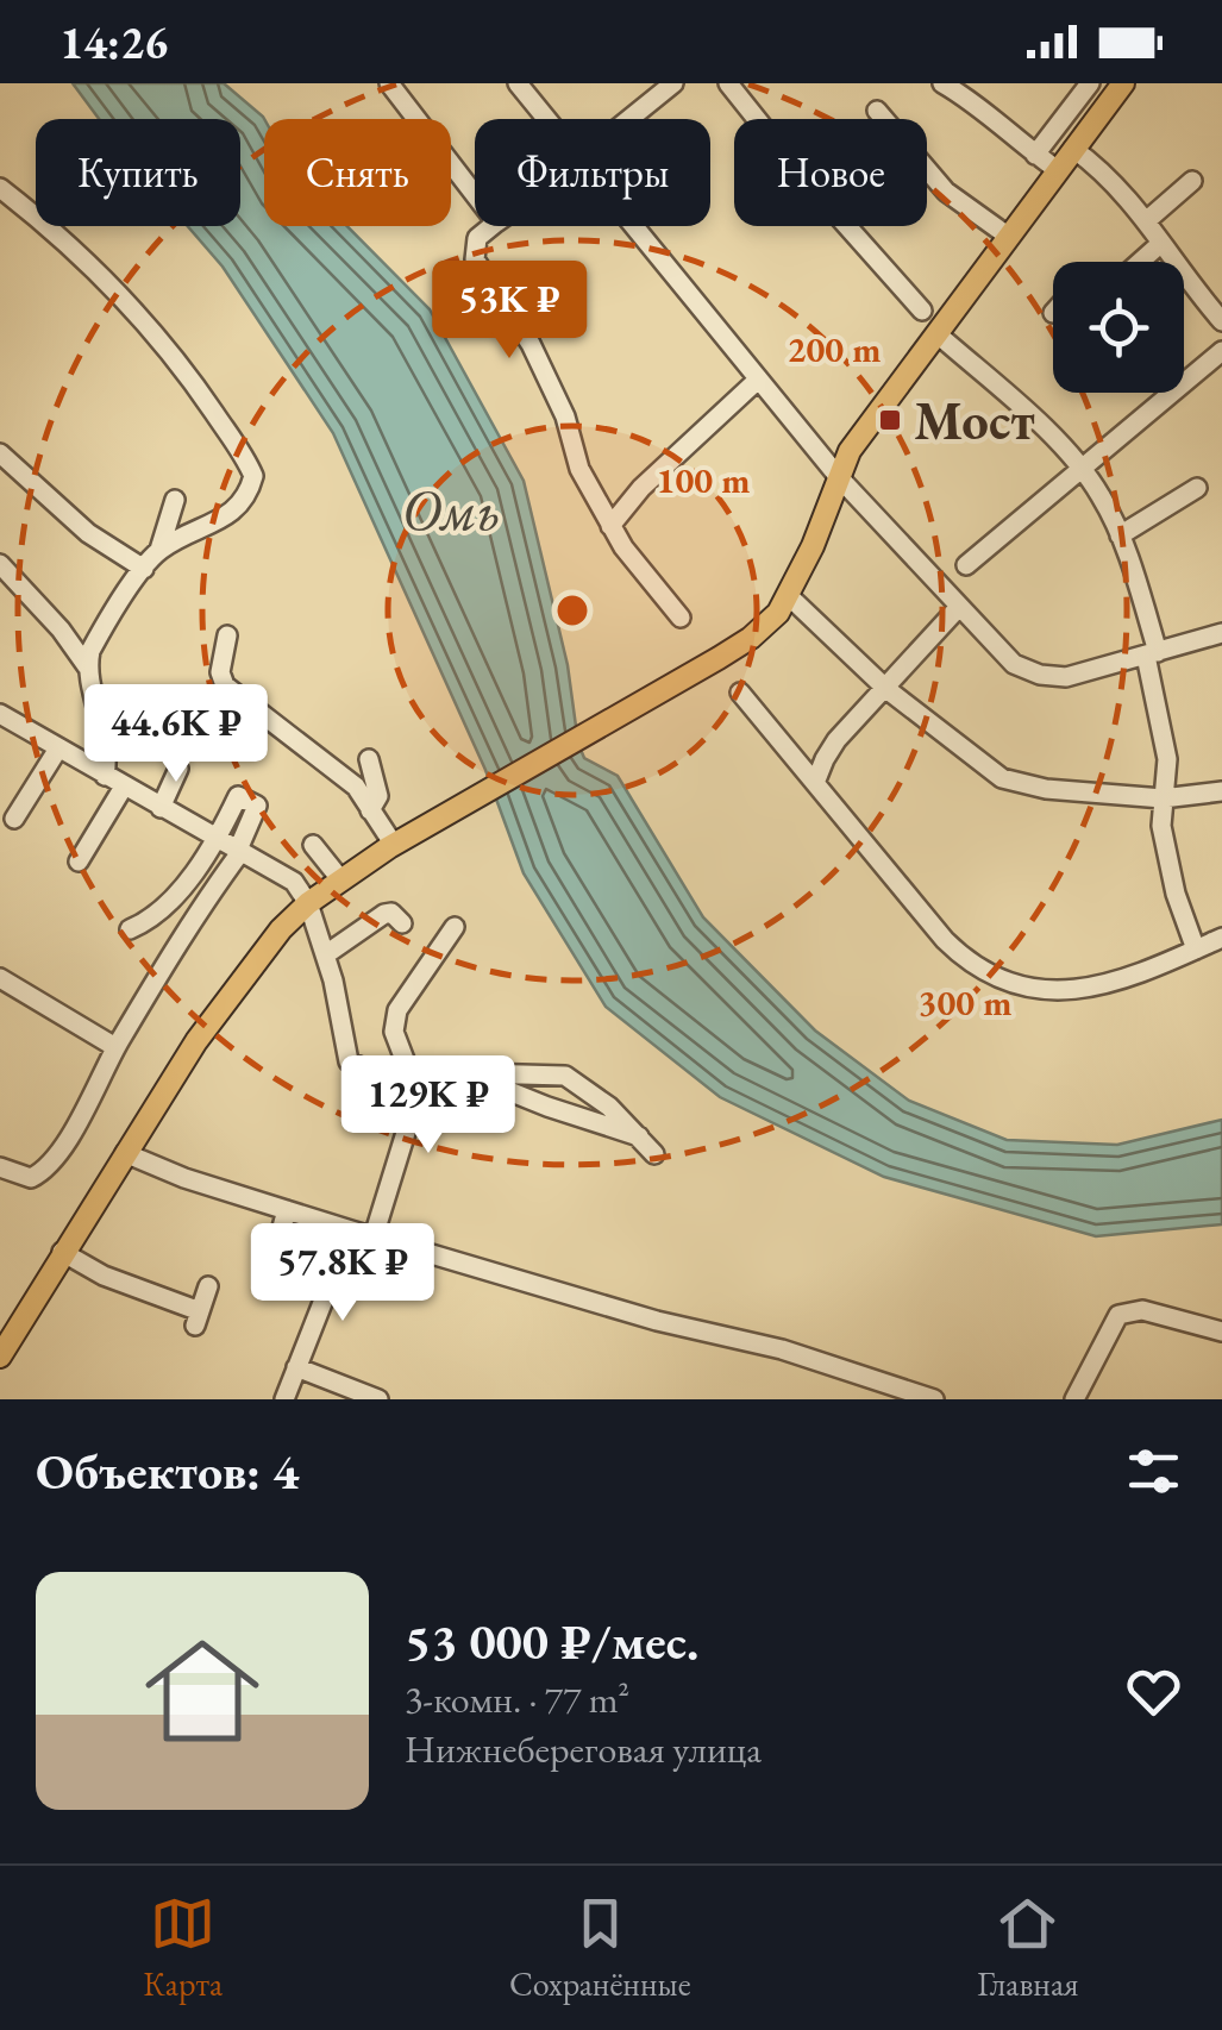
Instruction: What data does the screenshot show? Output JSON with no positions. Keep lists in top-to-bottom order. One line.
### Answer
{"water":["Омь"],"places":{"transit":["Мост"]},"page":{"status":"14:26","chip":["Купить","Снять","Фильтры","Новое"],"price":["53K ₽","44.6K ₽","129K ₽","57.8K ₽"],"heading":"Объектов: 4","list":[{"name":"53 000 ₽/мес.","note":"3-комн. · 77 m² · Нижнебереговая улица"}],"tabs":["Карта","Сохранённые","Главная"]},"rings":["200 m","100 m","300 m"]}
